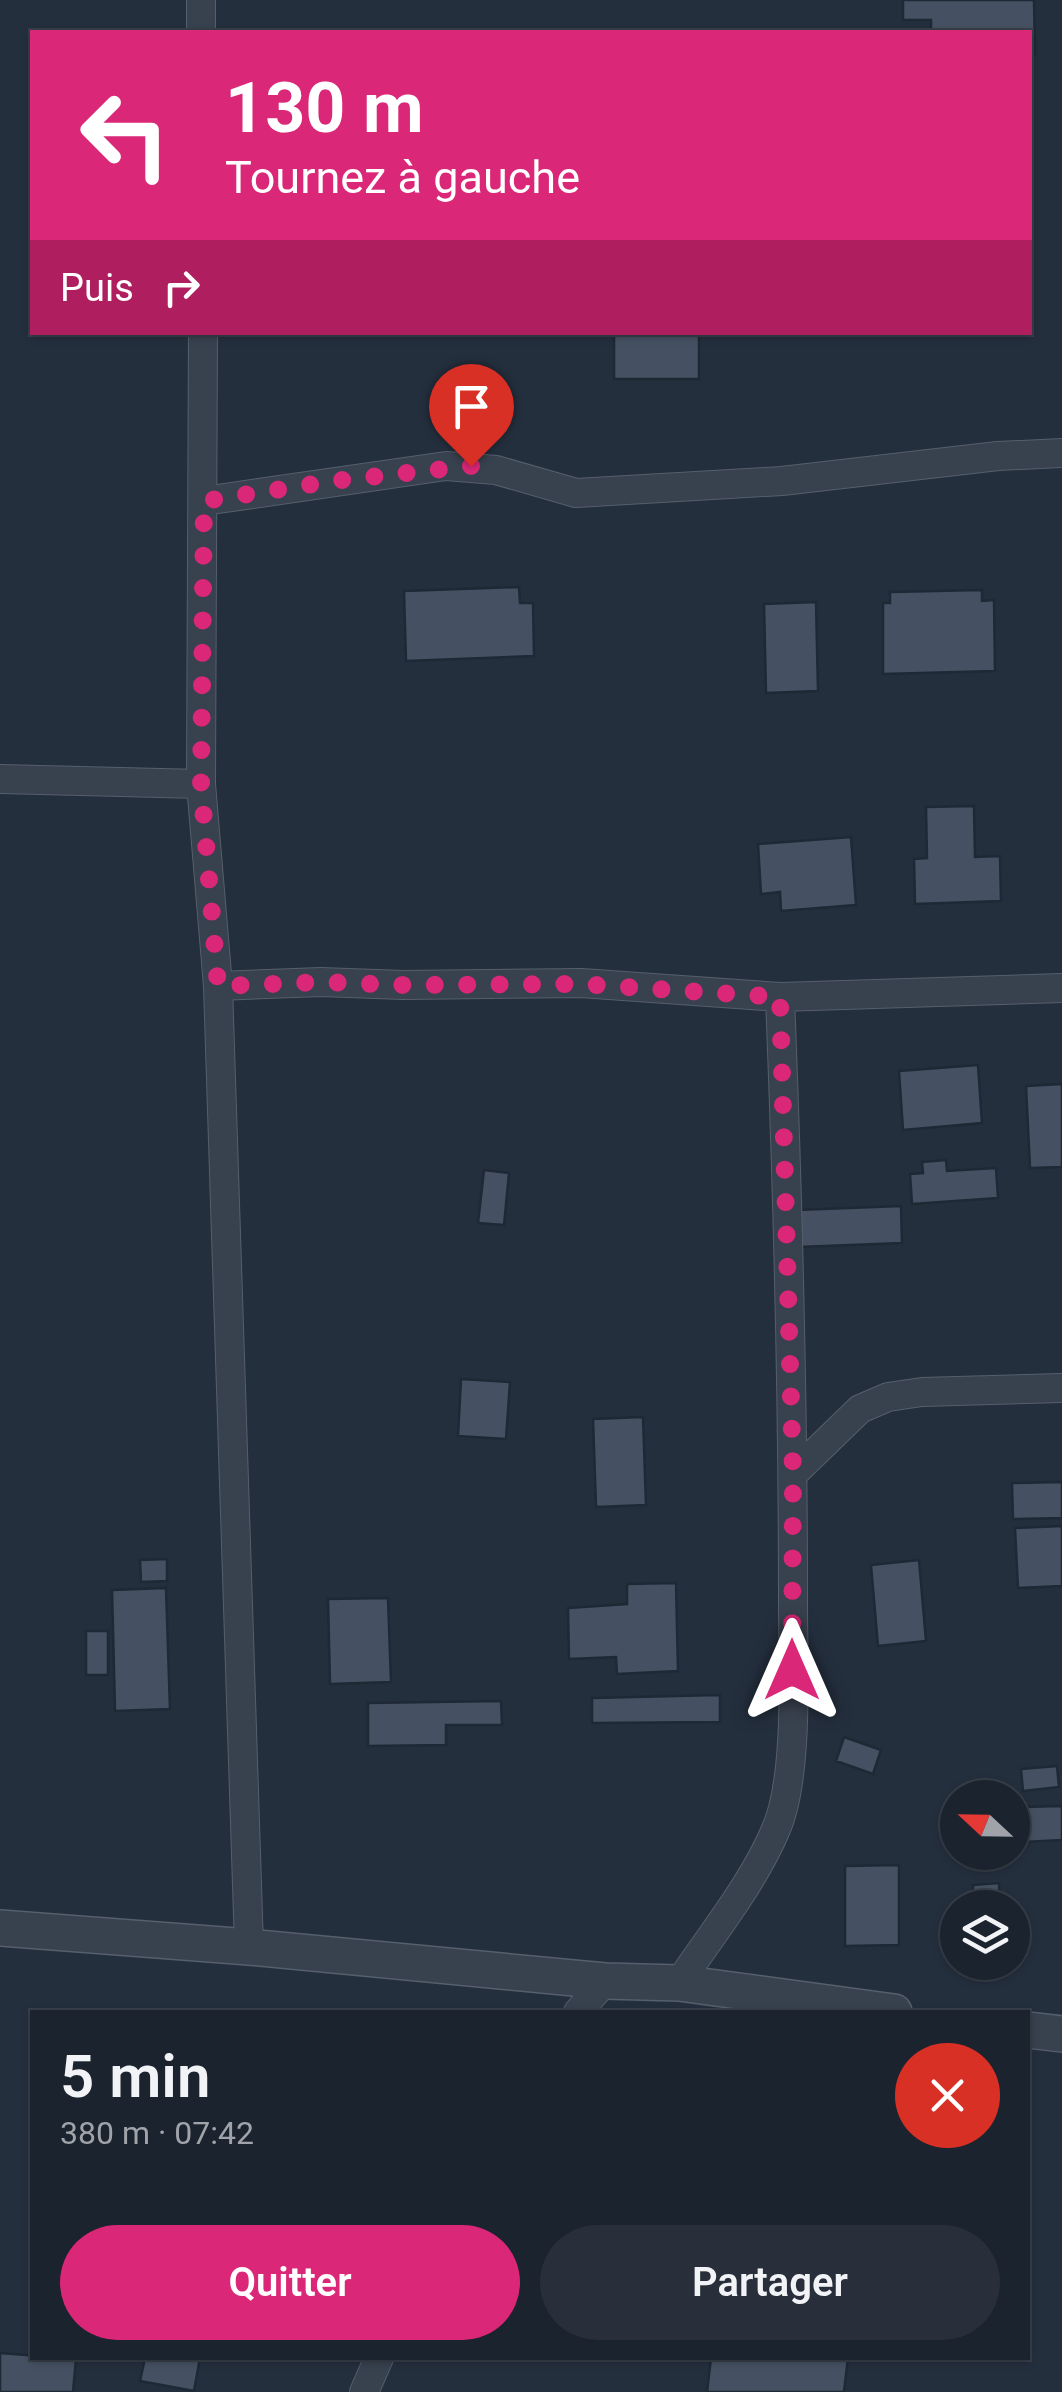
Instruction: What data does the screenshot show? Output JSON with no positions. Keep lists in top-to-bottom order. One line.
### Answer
{"north":"left","page":{"turn":["130 m","Tournez à gauche"],"then":"Puis","heading":["5 min","380 m · 07:42"],"buttons":["Quitter","Partager"]}}
